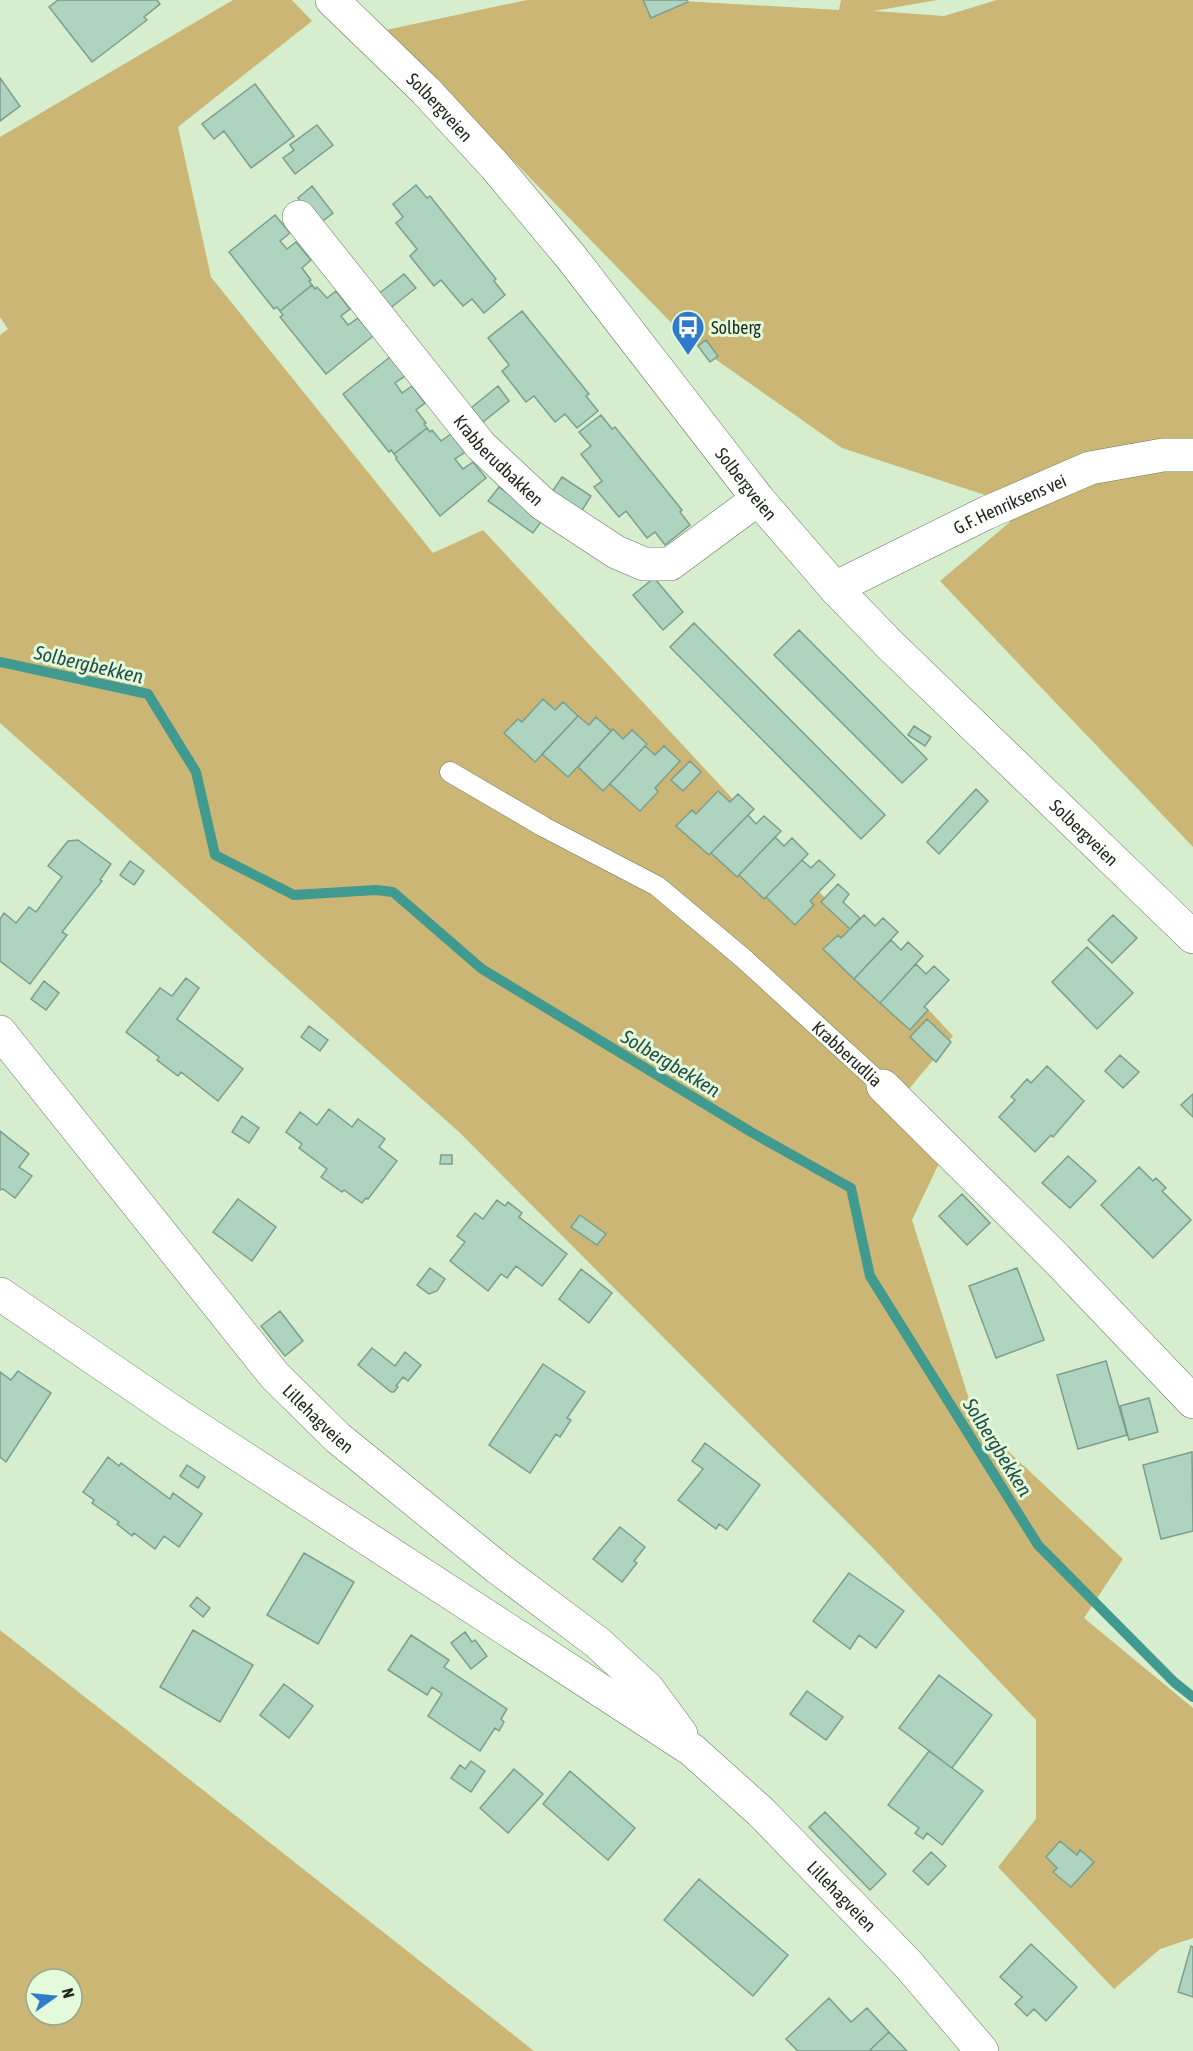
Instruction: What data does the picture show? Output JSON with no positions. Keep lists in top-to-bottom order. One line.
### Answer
{"streets":{"street":["Solbergveien","Krabberudbakken","G.F. Henriksens vei","Krabberudlia","Lillehagveien"]},"crossings":[["Solbergveien","Krabberudbakken"],["Solbergveien","G.F. Henriksens vei"]],"water":["Solbergbekken"],"places":{"bus stop":["Solberg"]},"north":"right"}
